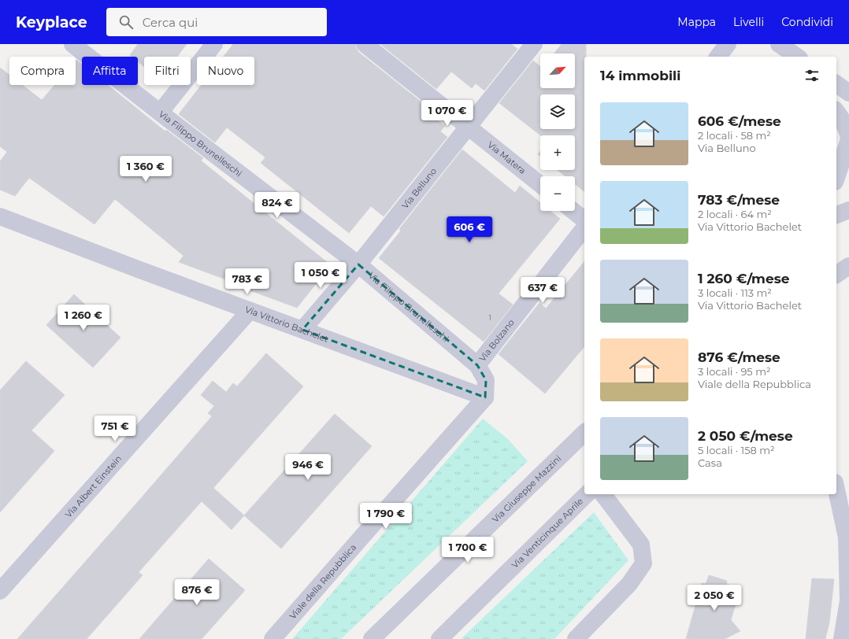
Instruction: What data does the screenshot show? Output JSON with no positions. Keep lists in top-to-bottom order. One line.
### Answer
{"streets":{"street":["Via Filippo Brunelleschi","Via Matera","Via Belluno","Via Vittorio Bachelet","Via Bolzano","Via Albert Einstein","Via Giuseppe Mazzini","Via Venticinque Aprile","Viale della Repubblica"]},"crossings":[["Via Filippo Brunelleschi","Via Belluno"],["Via Filippo Brunelleschi","Via Vittorio Bachelet"],["Via Filippo Brunelleschi","Via Bolzano"],["Via Filippo Brunelleschi","Viale della Repubblica"],["Via Matera","Via Belluno"],["Via Belluno","Via Vittorio Bachelet"],["Via Vittorio Bachelet","Via Albert Einstein"],["Via Vittorio Bachelet","Viale della Repubblica"]],"house_numbers":["1"],"north":"top right","page":{"header":"Keyplace","search":"Cerca qui","nav":["Mappa","Livelli","Condividi"],"map_buttons":["+","−"],"chip":["Compra","Affitta","Filtri","Nuovo"],"heading":"14 immobili","list":[{"name":"606 €/mese","note":"2 locali · 58 m² · Via Belluno"},{"name":"783 €/mese","note":"2 locali · 64 m² · Via Vittorio Bachelet"},{"name":"1 260 €/mese","note":"3 locali · 113 m² · Via Vittorio Bachelet"},{"name":"876 €/mese","note":"3 locali · 95 m² · Viale della Repubblica"},{"name":"2 050 €/mese","note":"5 locali · 158 m² · Casa"}],"price":["1 070 €","1 360 €","824 €","606 €","1 050 €","783 €","637 €","1 260 €","751 €","946 €","1 790 €","1 700 €","876 €","2 050 €"]}}
